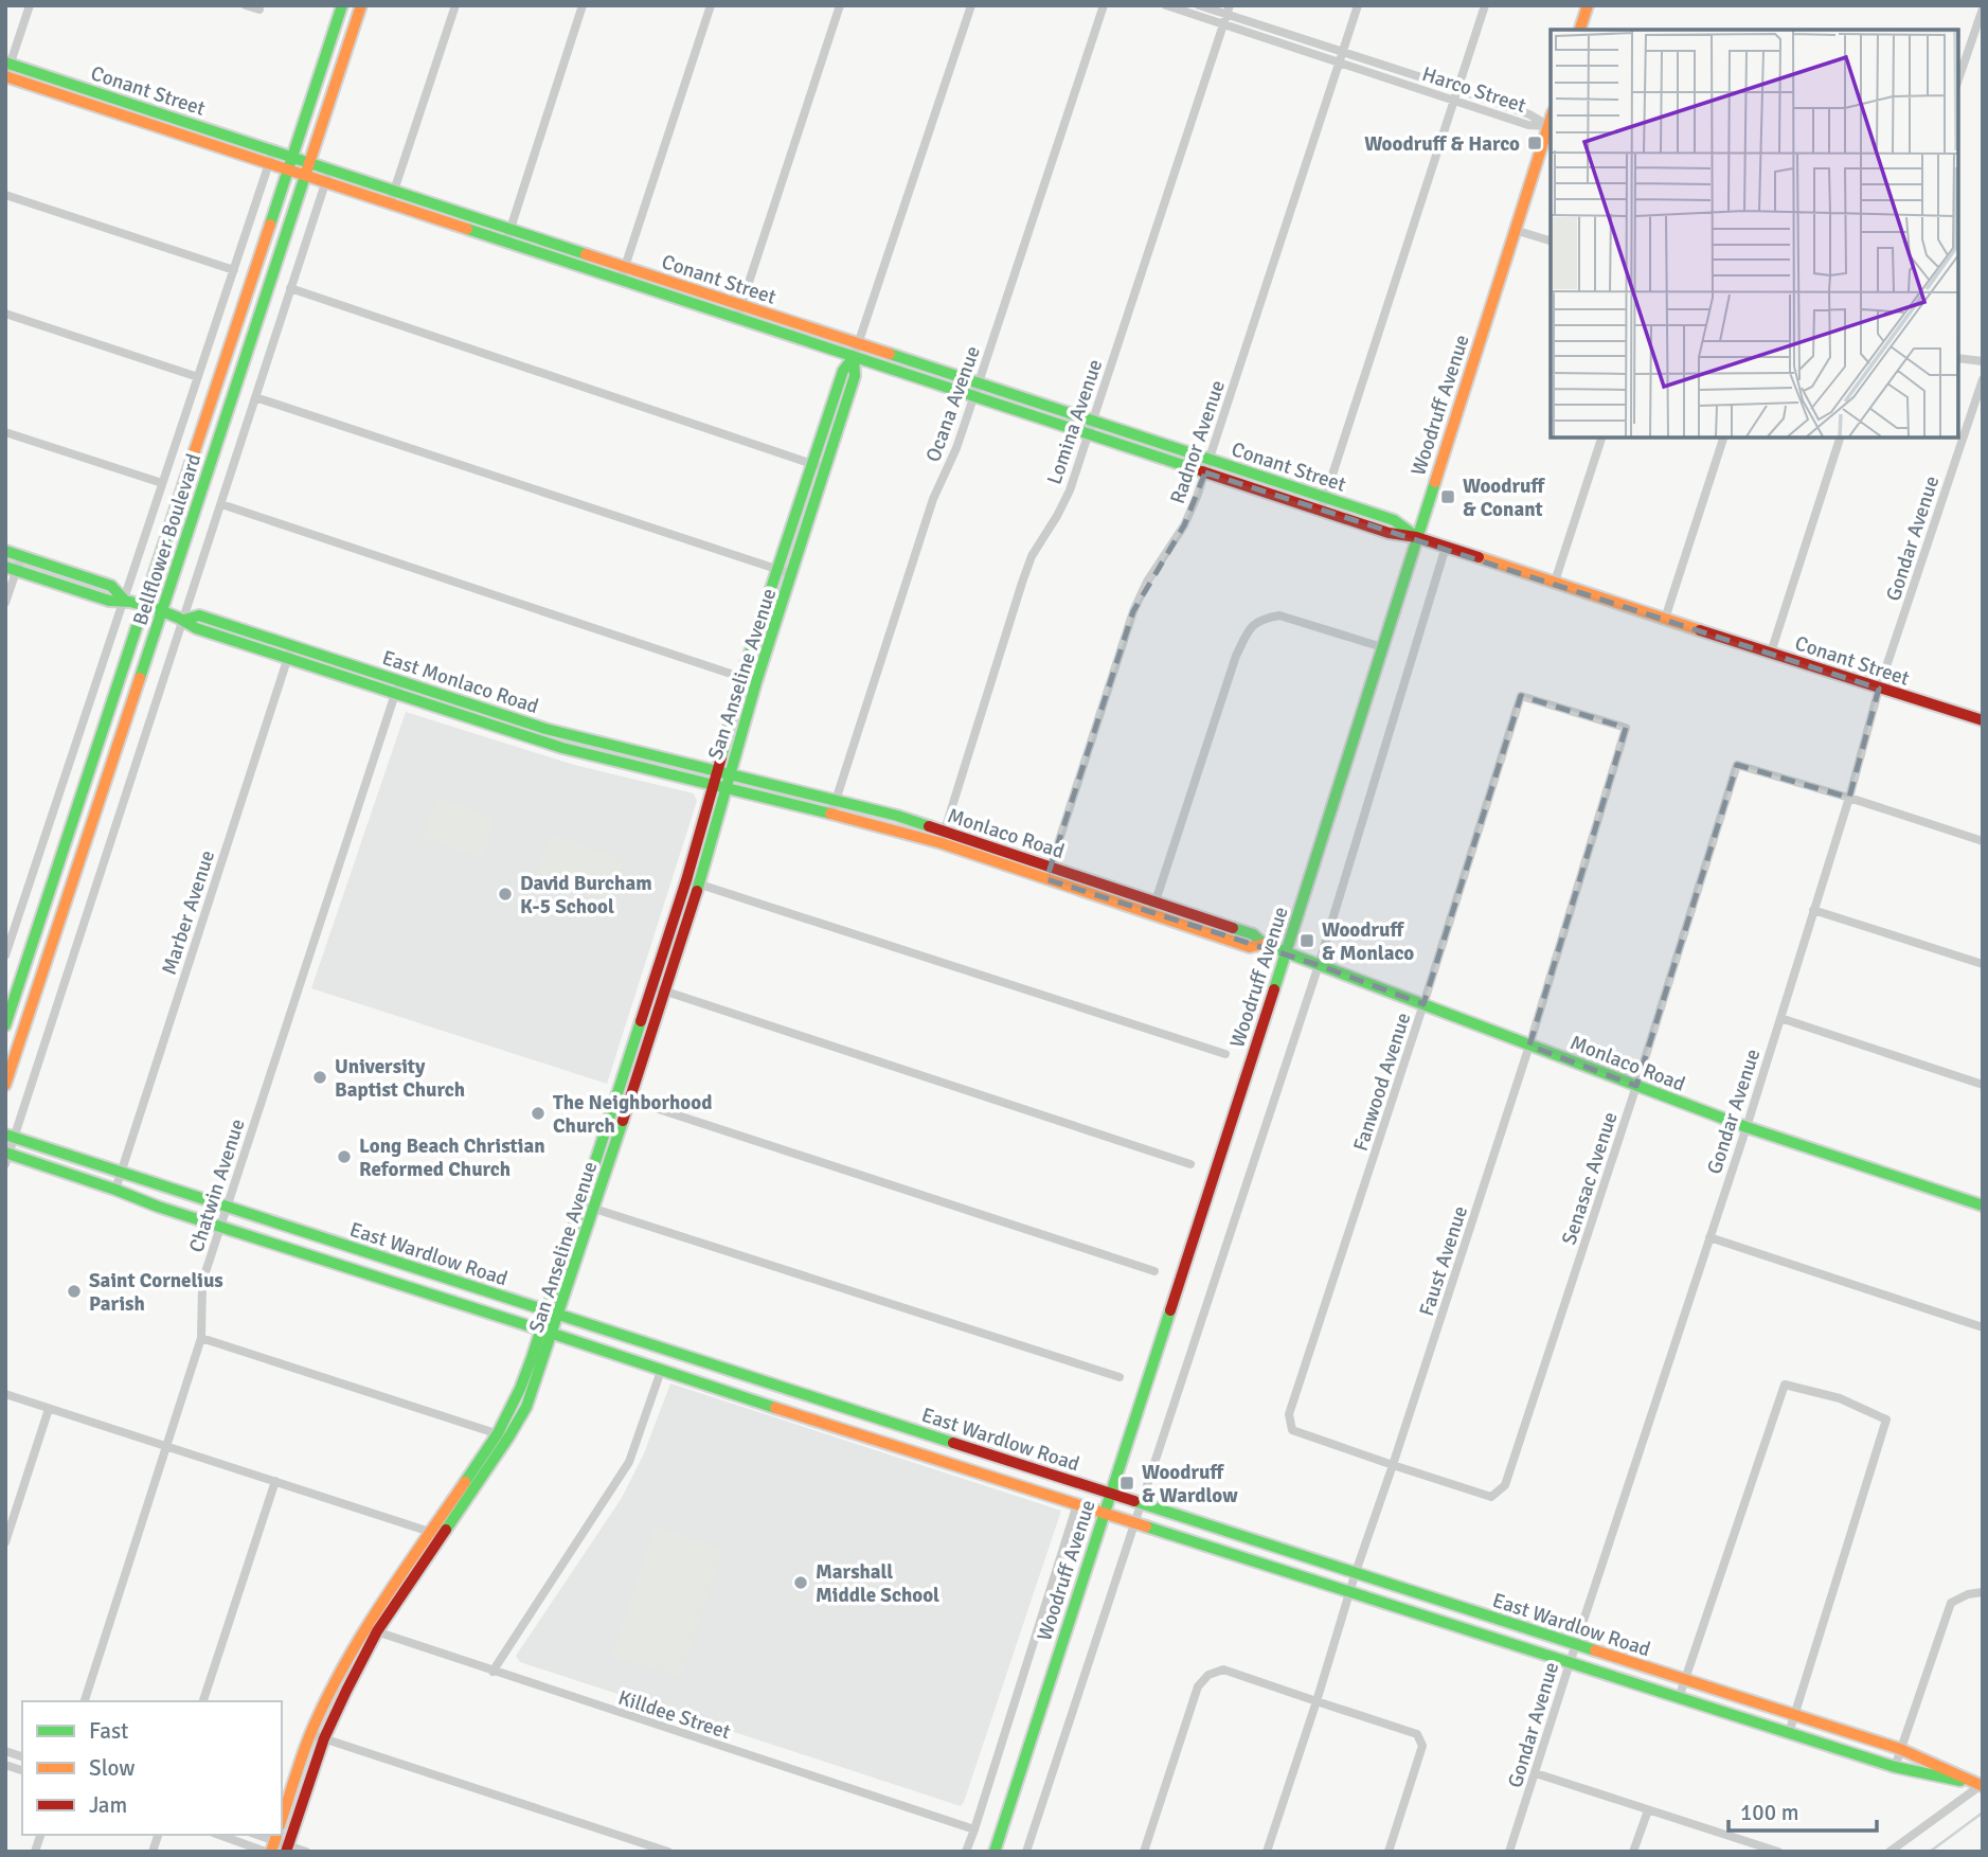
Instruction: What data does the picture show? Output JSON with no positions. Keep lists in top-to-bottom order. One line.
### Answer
{"streets":{"street":["Harco Street","Conant Street","Ocana Avenue","Woodruff Avenue","Lomina Avenue","Radnor Avenue","Gondar Avenue","Bellflower Boulevard","San Anseline Avenue","East Monlaco Road","Monlaco Road","Marber Avenue","Fanwood Avenue","Senasac Avenue","Chatwin Avenue","East Wardlow Road","Faust Avenue","Killdee Street"]},"crossings":[["Harco Street","Woodruff Avenue"],["Harco Street","Lomina Avenue"],["Harco Street","Radnor Avenue"],["Conant Street","Ocana Avenue"],["Conant Street","Woodruff Avenue"],["Conant Street","Lomina Avenue"],["Conant Street","Radnor Avenue"],["Conant Street","Gondar Avenue"],["Conant Street","Bellflower Boulevard"],["Conant Street","San Anseline Avenue"],["Ocana Avenue","Monlaco Road"],["Woodruff Avenue","Monlaco Road"],["Woodruff Avenue","East Wardlow Road"],["Woodruff Avenue","Killdee Street"],["Lomina Avenue","Monlaco Road"],["Radnor Avenue","Monlaco Road"],["Gondar Avenue","Monlaco Road"],["Gondar Avenue","Senasac Avenue"],["Gondar Avenue","East Wardlow Road"],["Bellflower Boulevard","East Monlaco Road"],["Bellflower Boulevard","East Wardlow Road"],["San Anseline Avenue","East Monlaco Road"],["San Anseline Avenue","Monlaco Road"],["San Anseline Avenue","East Wardlow Road"],["San Anseline Avenue","Killdee Street"],["East Monlaco Road","Monlaco Road"],["East Monlaco Road","Marber Avenue"],["East Monlaco Road","Chatwin Avenue"],["Monlaco Road","Fanwood Avenue"],["Monlaco Road","Senasac Avenue"],["Monlaco Road","Faust Avenue"],["Marber Avenue","East Wardlow Road"],["Fanwood Avenue","Senasac Avenue"],["Fanwood Avenue","Faust Avenue"],["Senasac Avenue","Faust Avenue"],["Chatwin Avenue","East Wardlow Road"],["East Wardlow Road","Faust Avenue"]],"places":{"transit":["Woodruff & Harco","Woodruff & Conant","Woodruff & Monlaco","Woodruff & Wardlow"],"other":["David Burcham K-5 School","University Baptist Church","The Neighborhood Church","Long Beach Christian Reformed Church","Saint Cornelius Parish","Marshall Middle School"]},"legend":["Fast","Slow","Jam"],"scale_bar":"100 m"}
